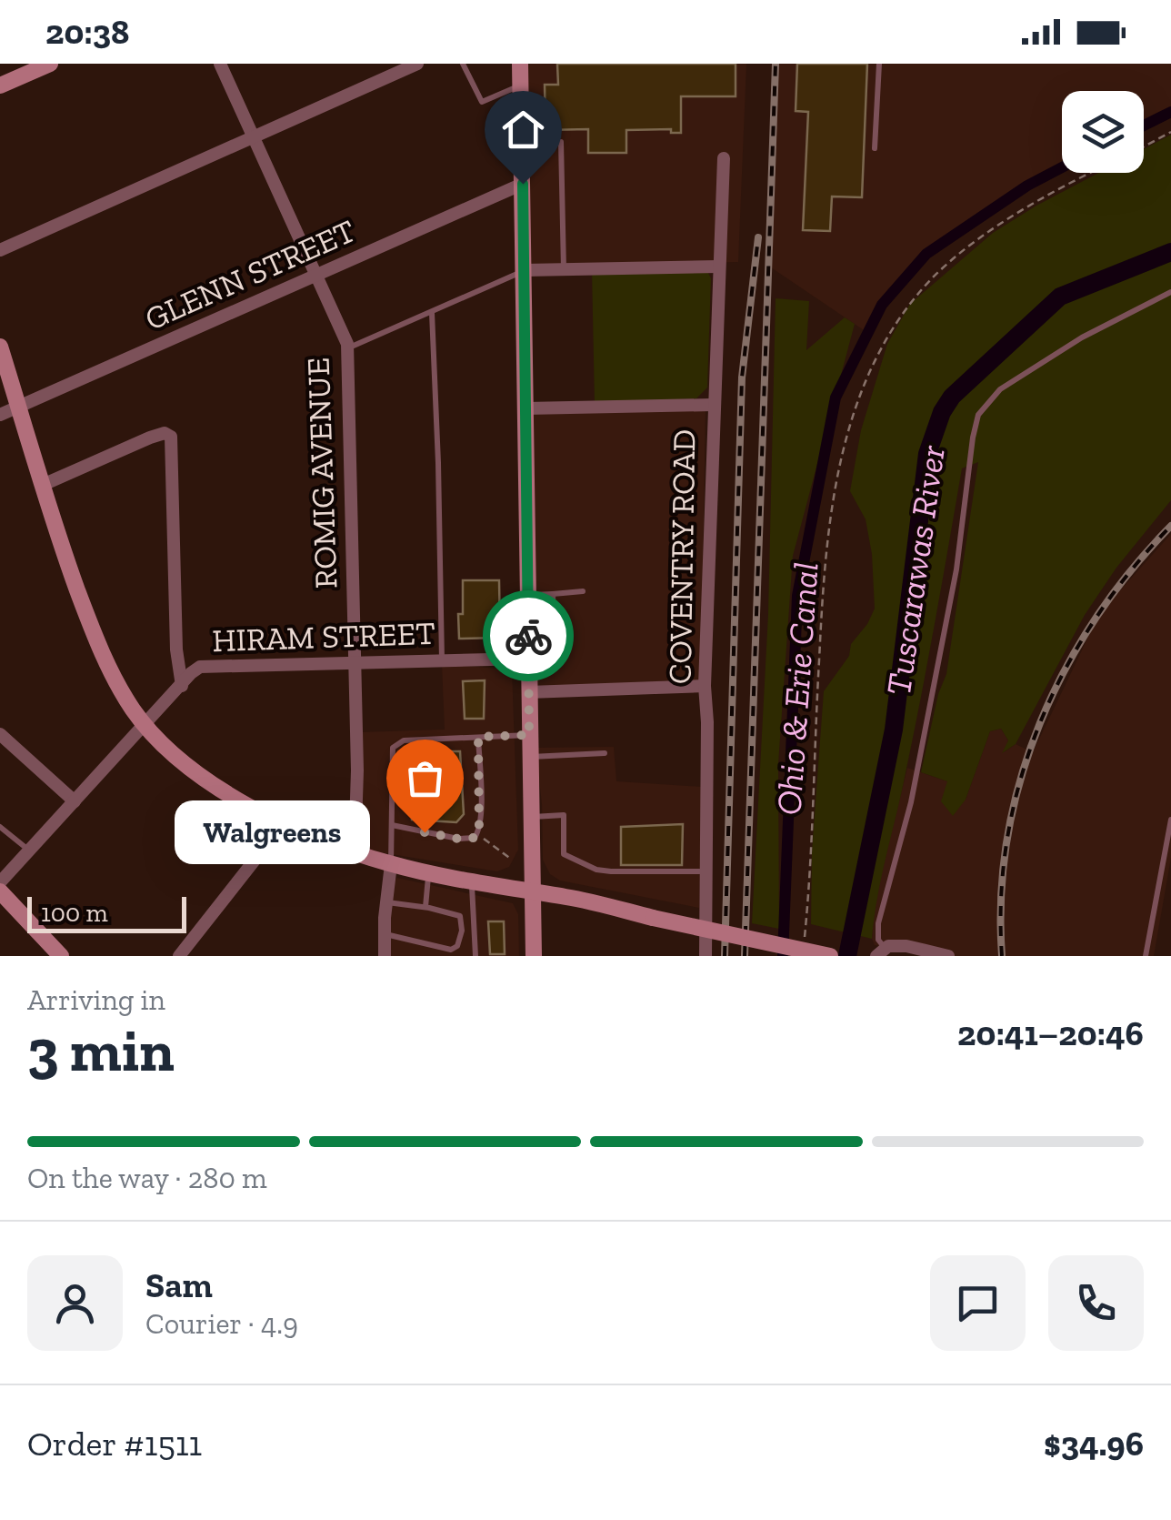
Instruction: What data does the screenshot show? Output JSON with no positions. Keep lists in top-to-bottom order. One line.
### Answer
{"streets":{"street":["GLENN STREET","ROMIG AVENUE","COVENTRY ROAD","HIRAM STREET"]},"crossings":[["GLENN STREET","ROMIG AVENUE"],["ROMIG AVENUE","HIRAM STREET"]],"water":["Tuscarawas River","Ohio & Erie Canal"],"places":["Walgreens"],"scale_bar":"100 m","page":{"status":"20:38","bubble":"Walgreens","scale":"100 m","heading":["3 min","Arriving in","20:41–20:46"],"panel":["Sam","Courier · 4.9","Order #1511","$34.96"],"bar":"On the way · 280 m"}}
